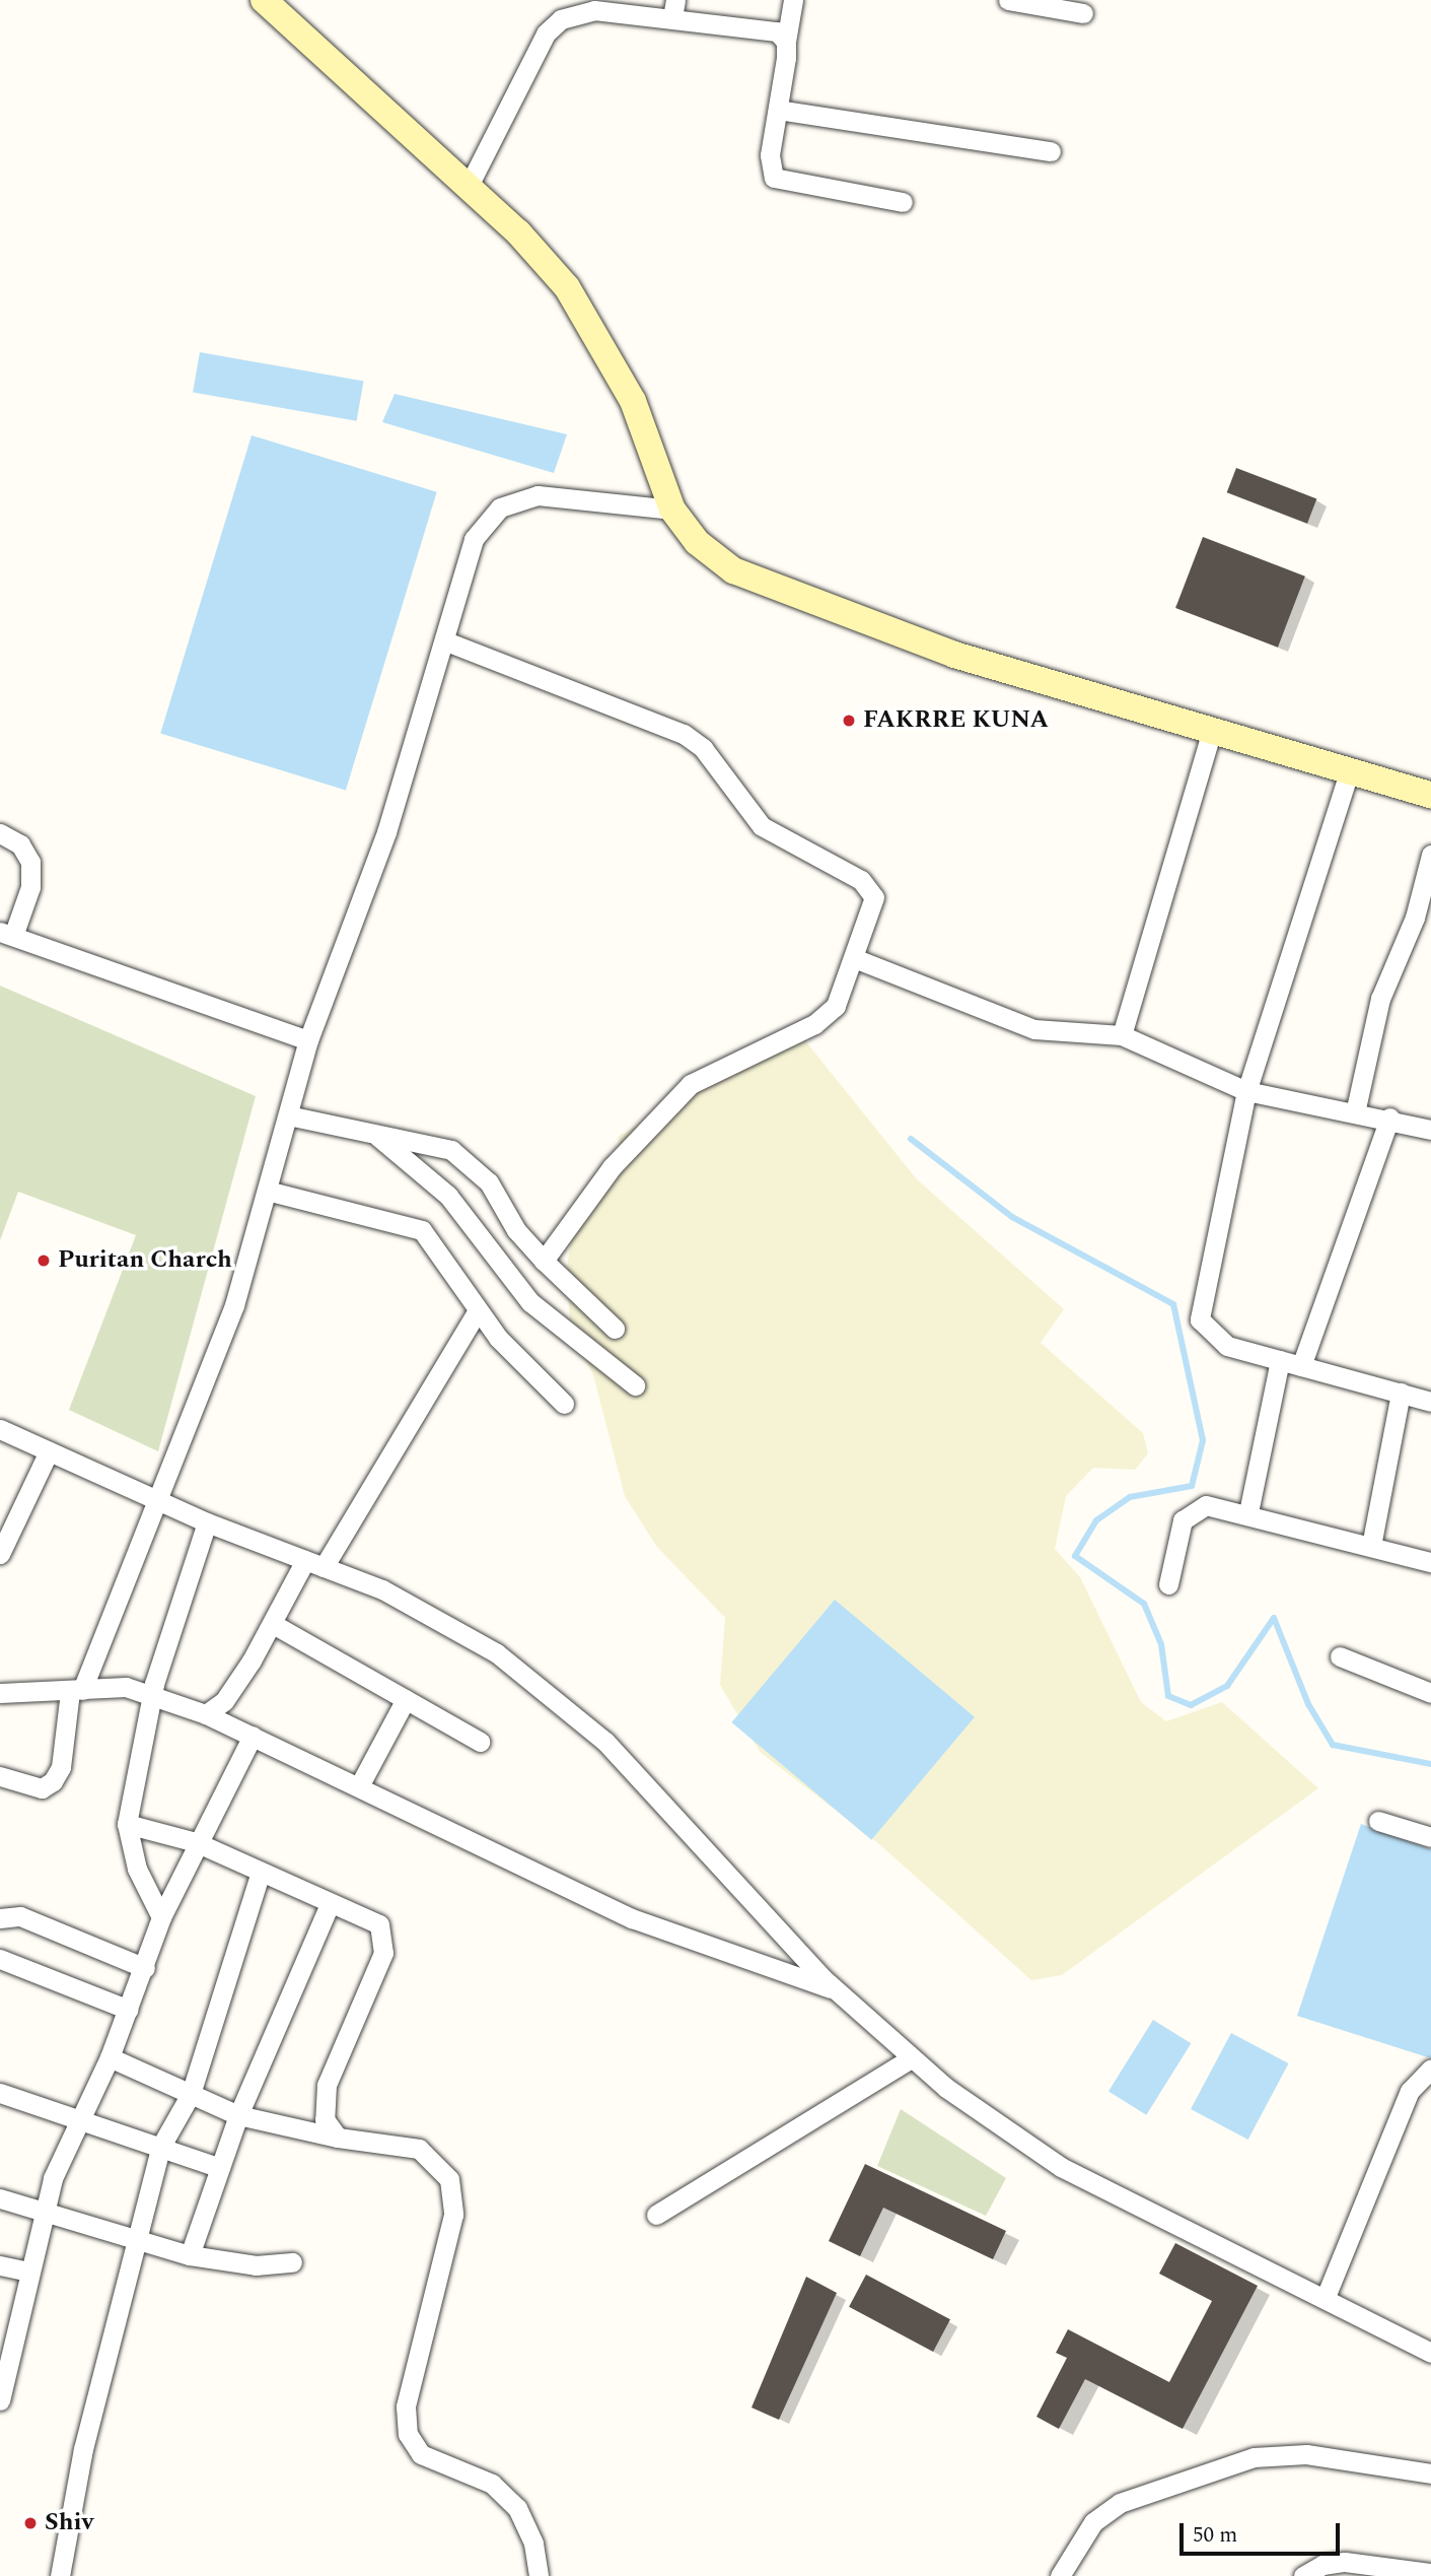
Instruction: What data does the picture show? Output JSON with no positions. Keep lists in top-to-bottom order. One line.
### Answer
{"places":["FAKRRE KUNA","Puritan Charch","Shiv"],"scale_bar":"50 m"}
